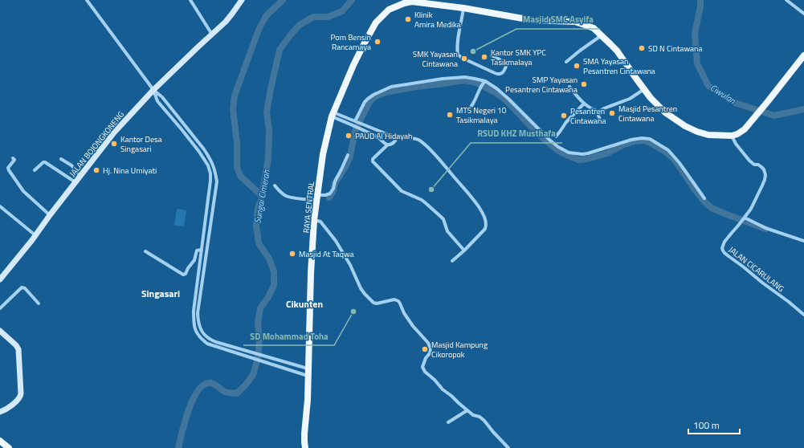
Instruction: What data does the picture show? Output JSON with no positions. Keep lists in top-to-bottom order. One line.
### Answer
{"streets":{"main road":["JALAN BOJONGKONENG","RAYA SENTRAL"],"street":["JALAN CICARULANG"]},"districts":["Singasari","Cikunten"],"water":["Ciwulan","Sungai Cimerah"],"places":["Klinik Amira Medika","Pom Bensin Rancamaya","SD N Cintawana","Masjid SMC Asyifa","Kantor SMK YPC Tasikmalaya","SMK Yayasan Cintawana","SMA Yayasan Pesantren Cintawana","SMP Yayasan Pesantren Cintawana","Masjid Pesantren Cintawana","MTS Negeri 10 Tasikmalaya","Pesantren Cintawana","PAUD Al Hidayah","Kantor Desa Singasari","Hj. Nina Umiyati","RSUD KHZ Musthafa","Masjid At Taqwa","SD Mohammad Toha","Masjid Kampung Cikoropok"],"scale_bar":"100 m"}
